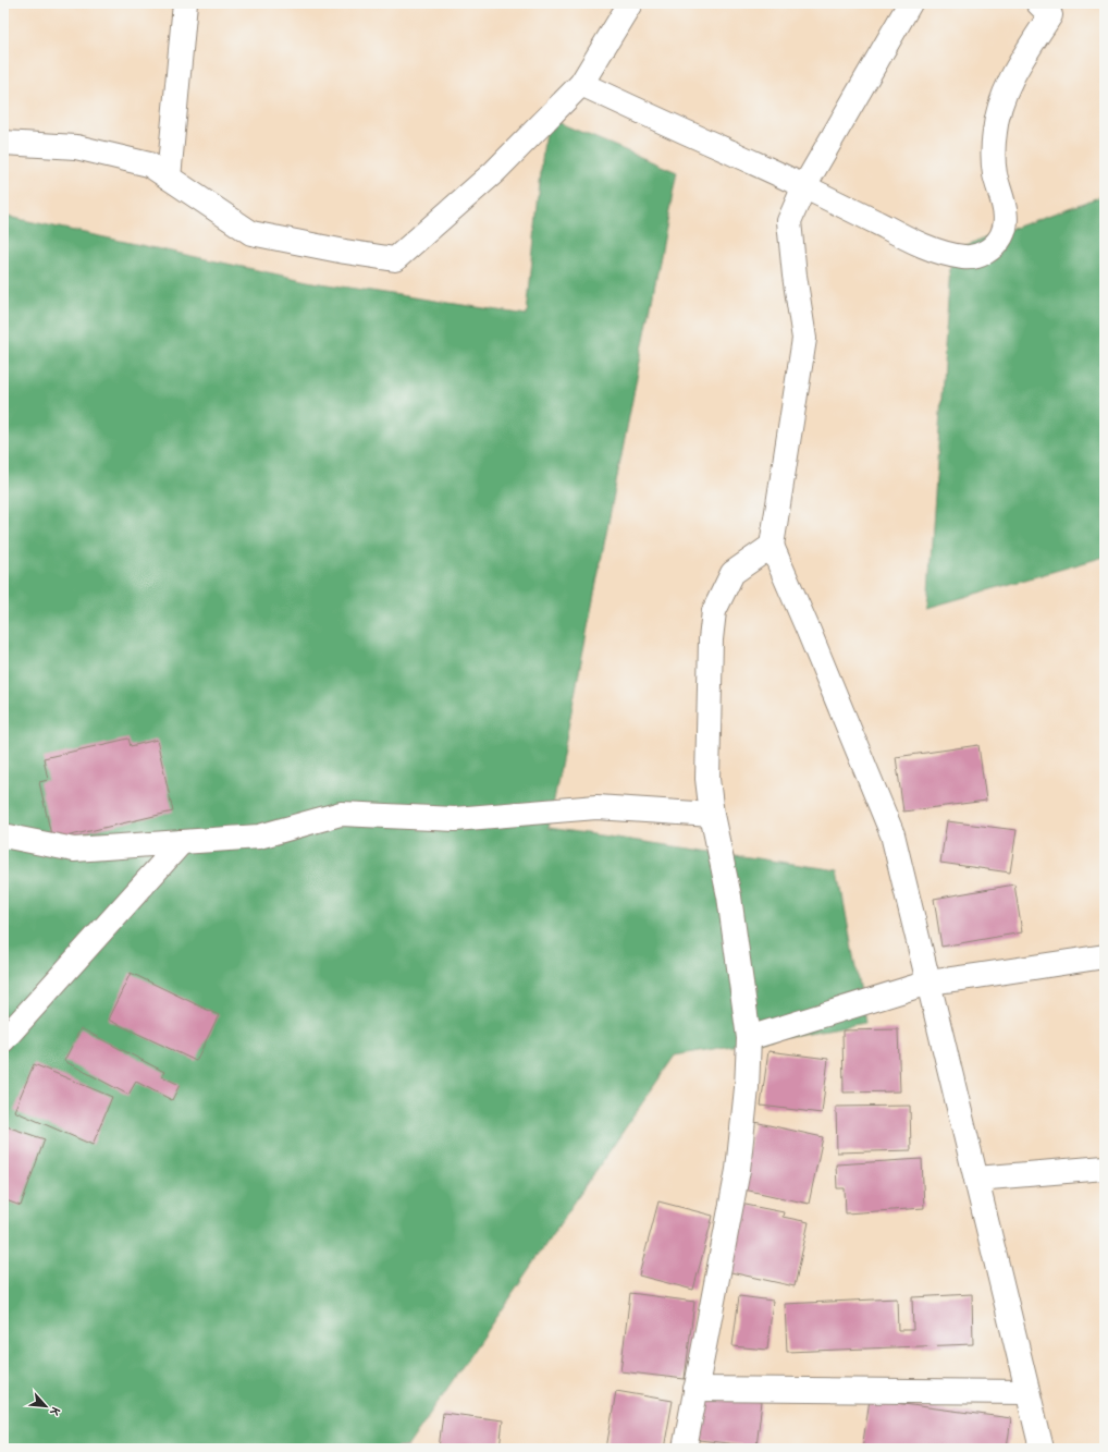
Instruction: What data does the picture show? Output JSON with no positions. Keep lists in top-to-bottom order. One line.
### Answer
{"north":"bottom right"}
